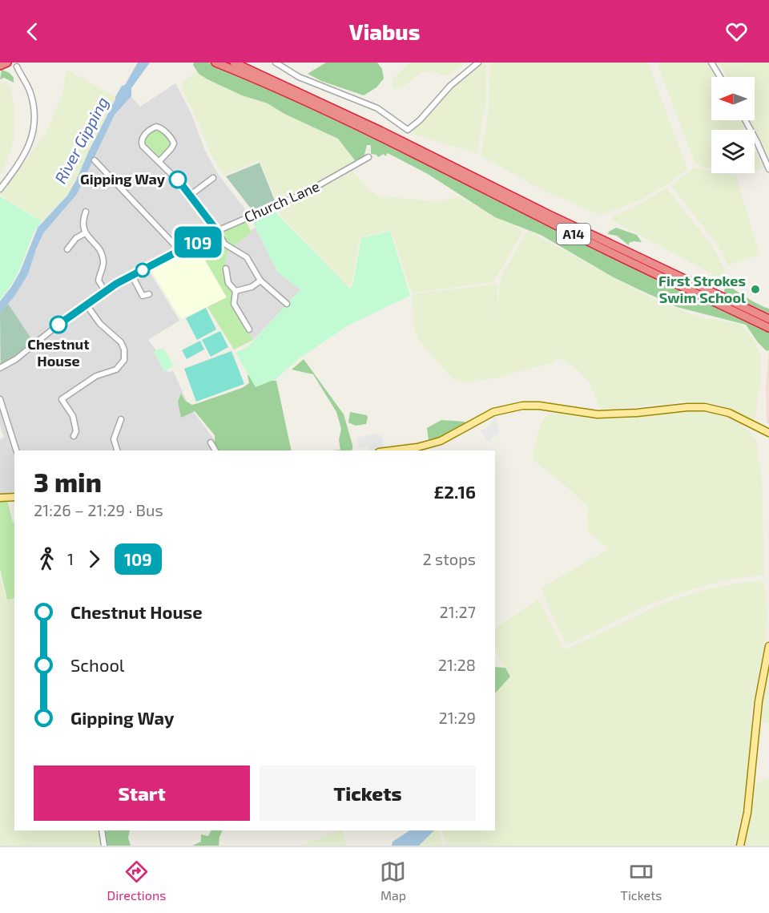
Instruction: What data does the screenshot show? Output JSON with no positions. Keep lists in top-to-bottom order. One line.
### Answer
{"streets":{"highway":["A14"],"street":["Church Lane"]},"water":["River Gipping"],"places":["Gipping Way","First Strokes Swim School","Chestnut House"],"lines":["bus line 109"],"north":"left","page":{"header":"Viabus","on_map":"109","heading":["3 min","21:26 – 21:29 · Bus","£2.16"],"legs":["1","109","2 stops"],"list":[{"name":"Chestnut House","value":"21:27"},{"name":"School","value":"21:28"},{"name":"Gipping Way","value":"21:29"}],"buttons":["Start","Tickets"],"tabs":["Directions","Map","Tickets"]}}
